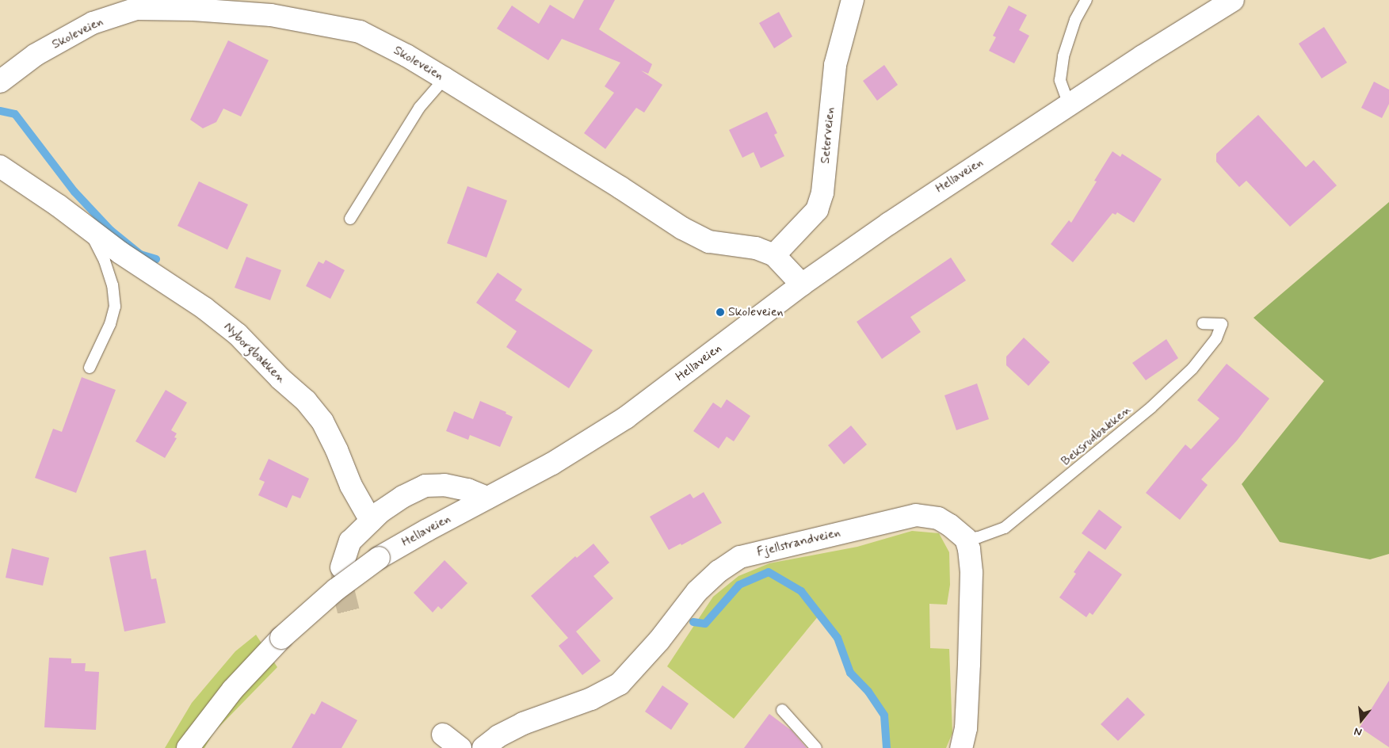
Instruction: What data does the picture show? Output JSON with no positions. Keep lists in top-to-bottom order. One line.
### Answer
{"streets":{"street":["Skoleveien","Seterveien","Hellaveien","Nyborgbakken","Fjellstrandveien"],"lane":["Beksrudbakken"]},"crossings":[["Skoleveien","Seterveien"],["Skoleveien","Hellaveien"],["Beksrudbakken","Fjellstrandveien"]],"places":["Skoleveien"],"north":"bottom"}
